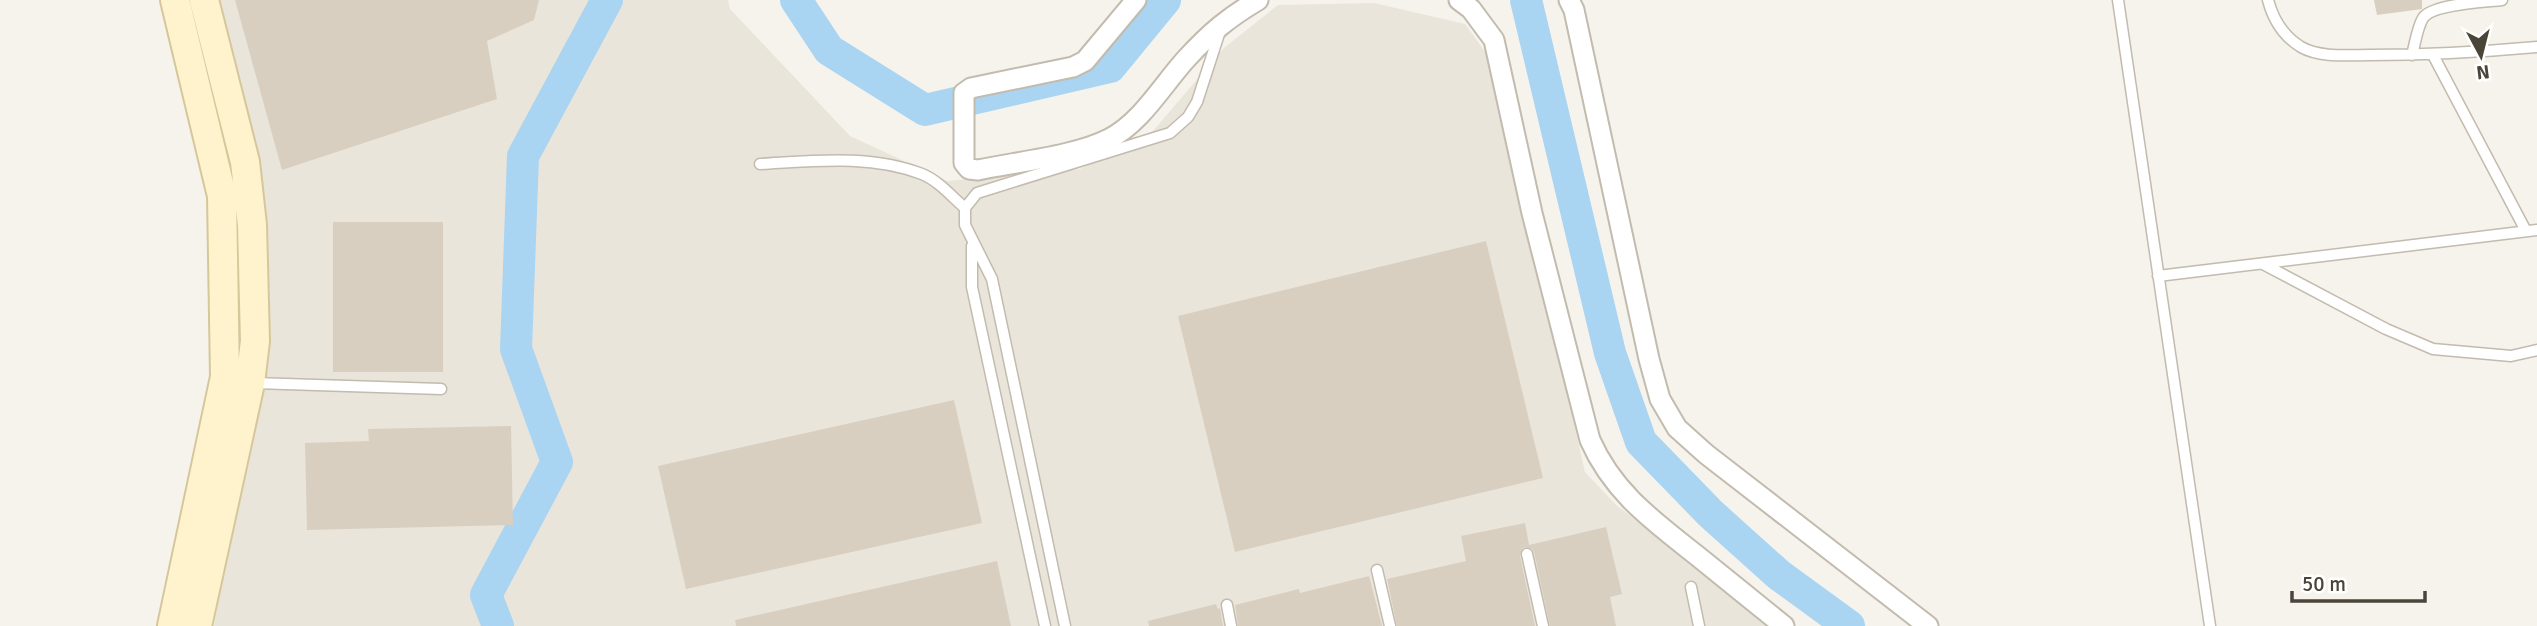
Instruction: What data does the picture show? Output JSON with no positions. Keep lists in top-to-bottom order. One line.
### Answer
{"scale_bar":"50 m","north":"bottom"}
